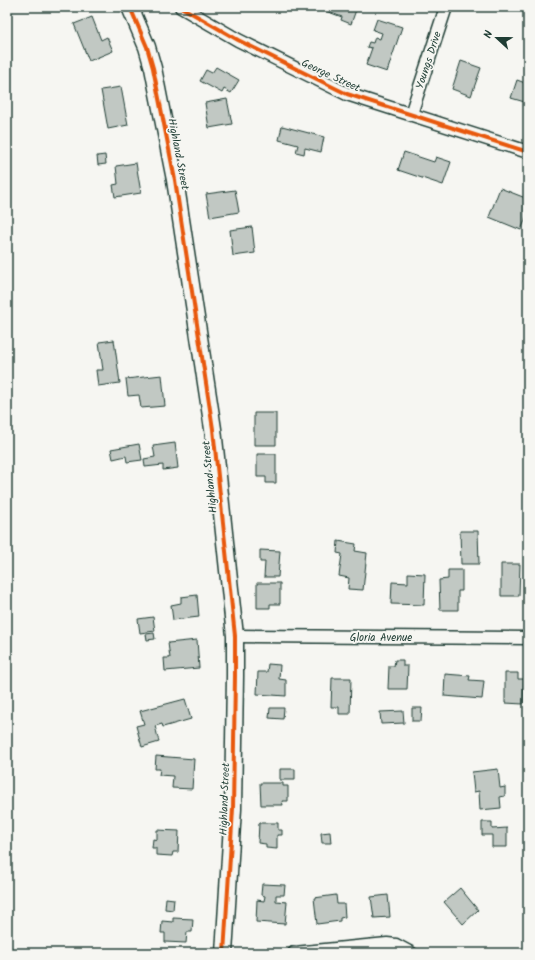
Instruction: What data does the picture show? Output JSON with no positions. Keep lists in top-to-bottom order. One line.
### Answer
{"streets":{"street":["Youngs Drive","George Street","Highland Street","Gloria Avenue"]},"crossings":[["Youngs Drive","George Street"],["Highland Street","Gloria Avenue"]],"north":"left"}
